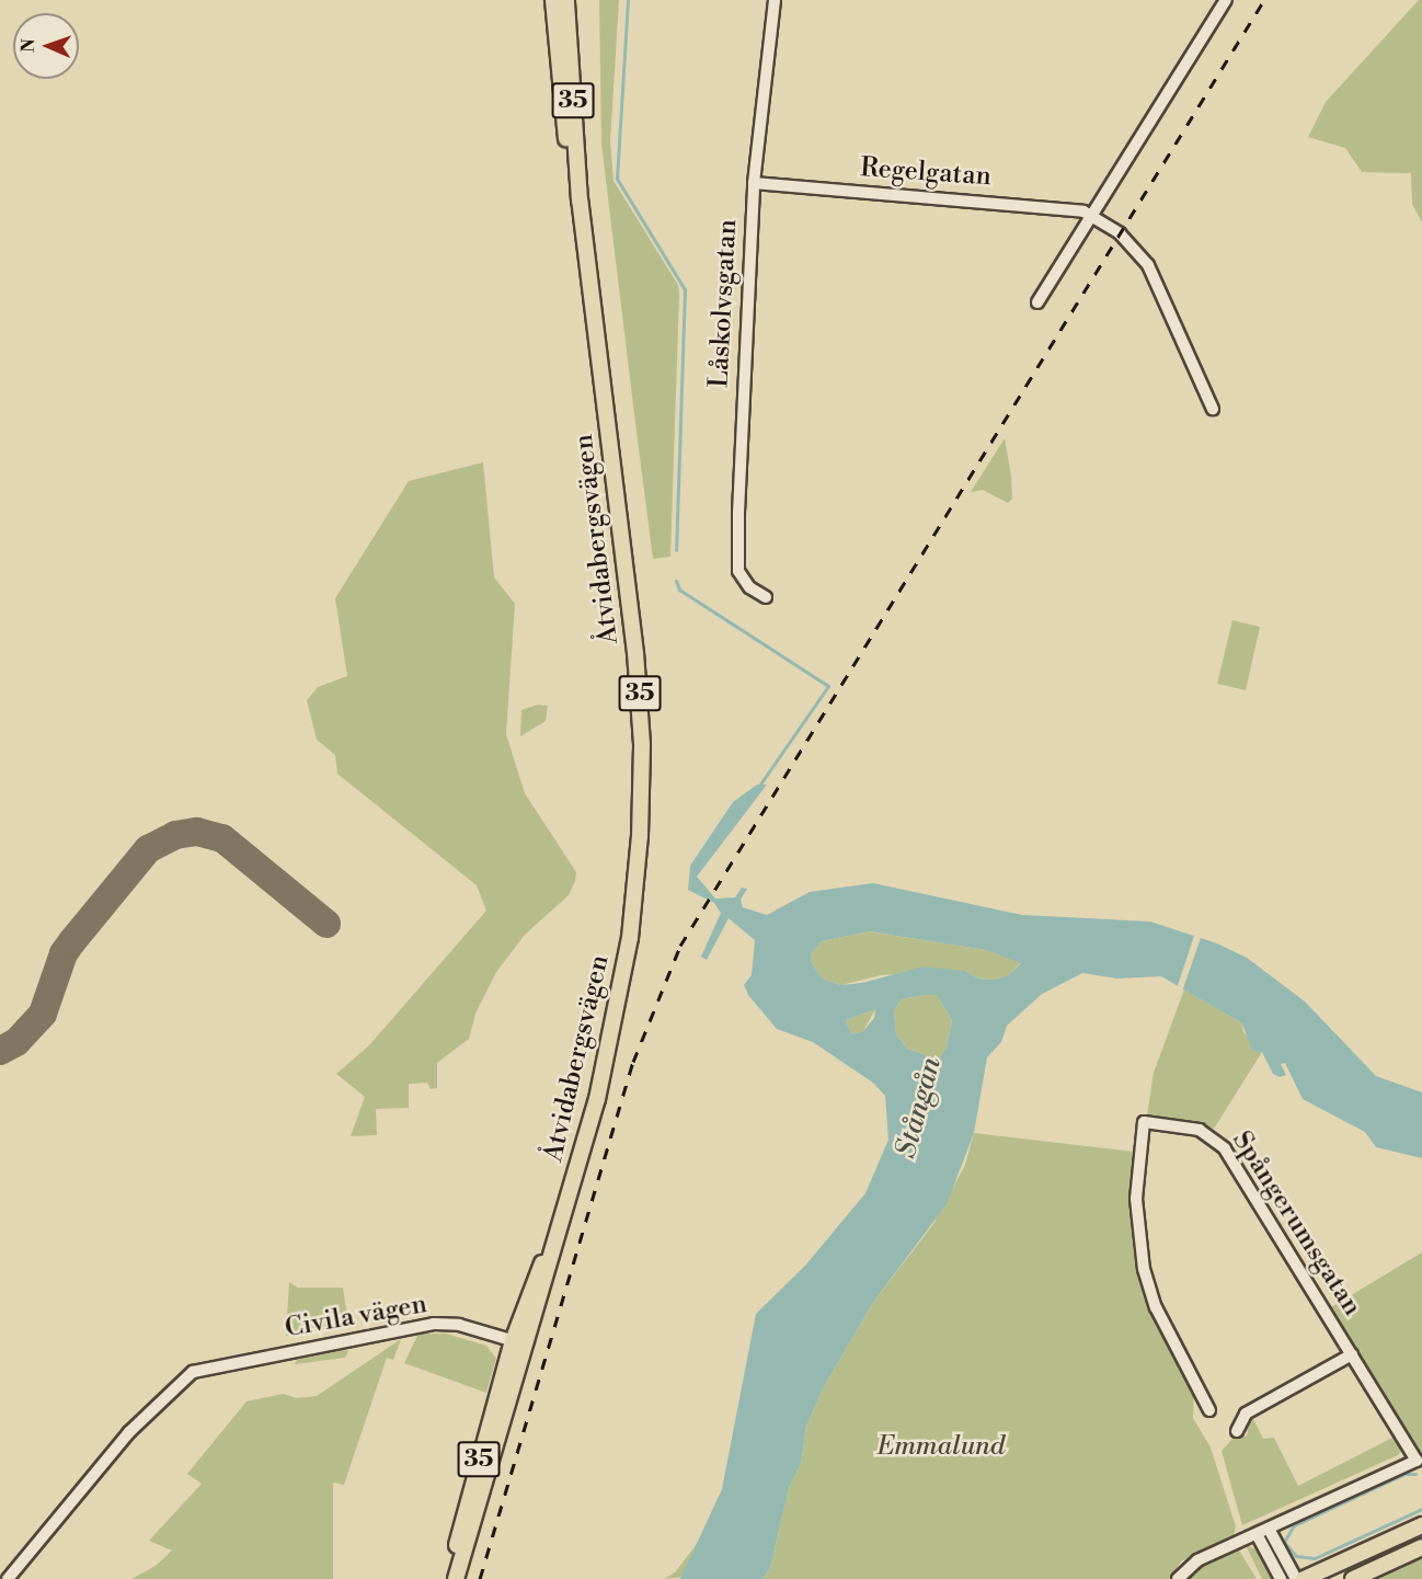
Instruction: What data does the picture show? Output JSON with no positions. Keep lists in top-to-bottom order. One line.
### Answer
{"streets":{"main road":["35","Åtvidabergsvägen"],"street":["Regelgatan","Låskolvsgatan","Spångerumsgatan","Civila vägen"]},"crossings":[["Regelgatan","Låskolvsgatan"],["Åtvidabergsvägen","Civila vägen"]],"water":["Stångån"],"parks":["Emmalund"],"north":"left"}
